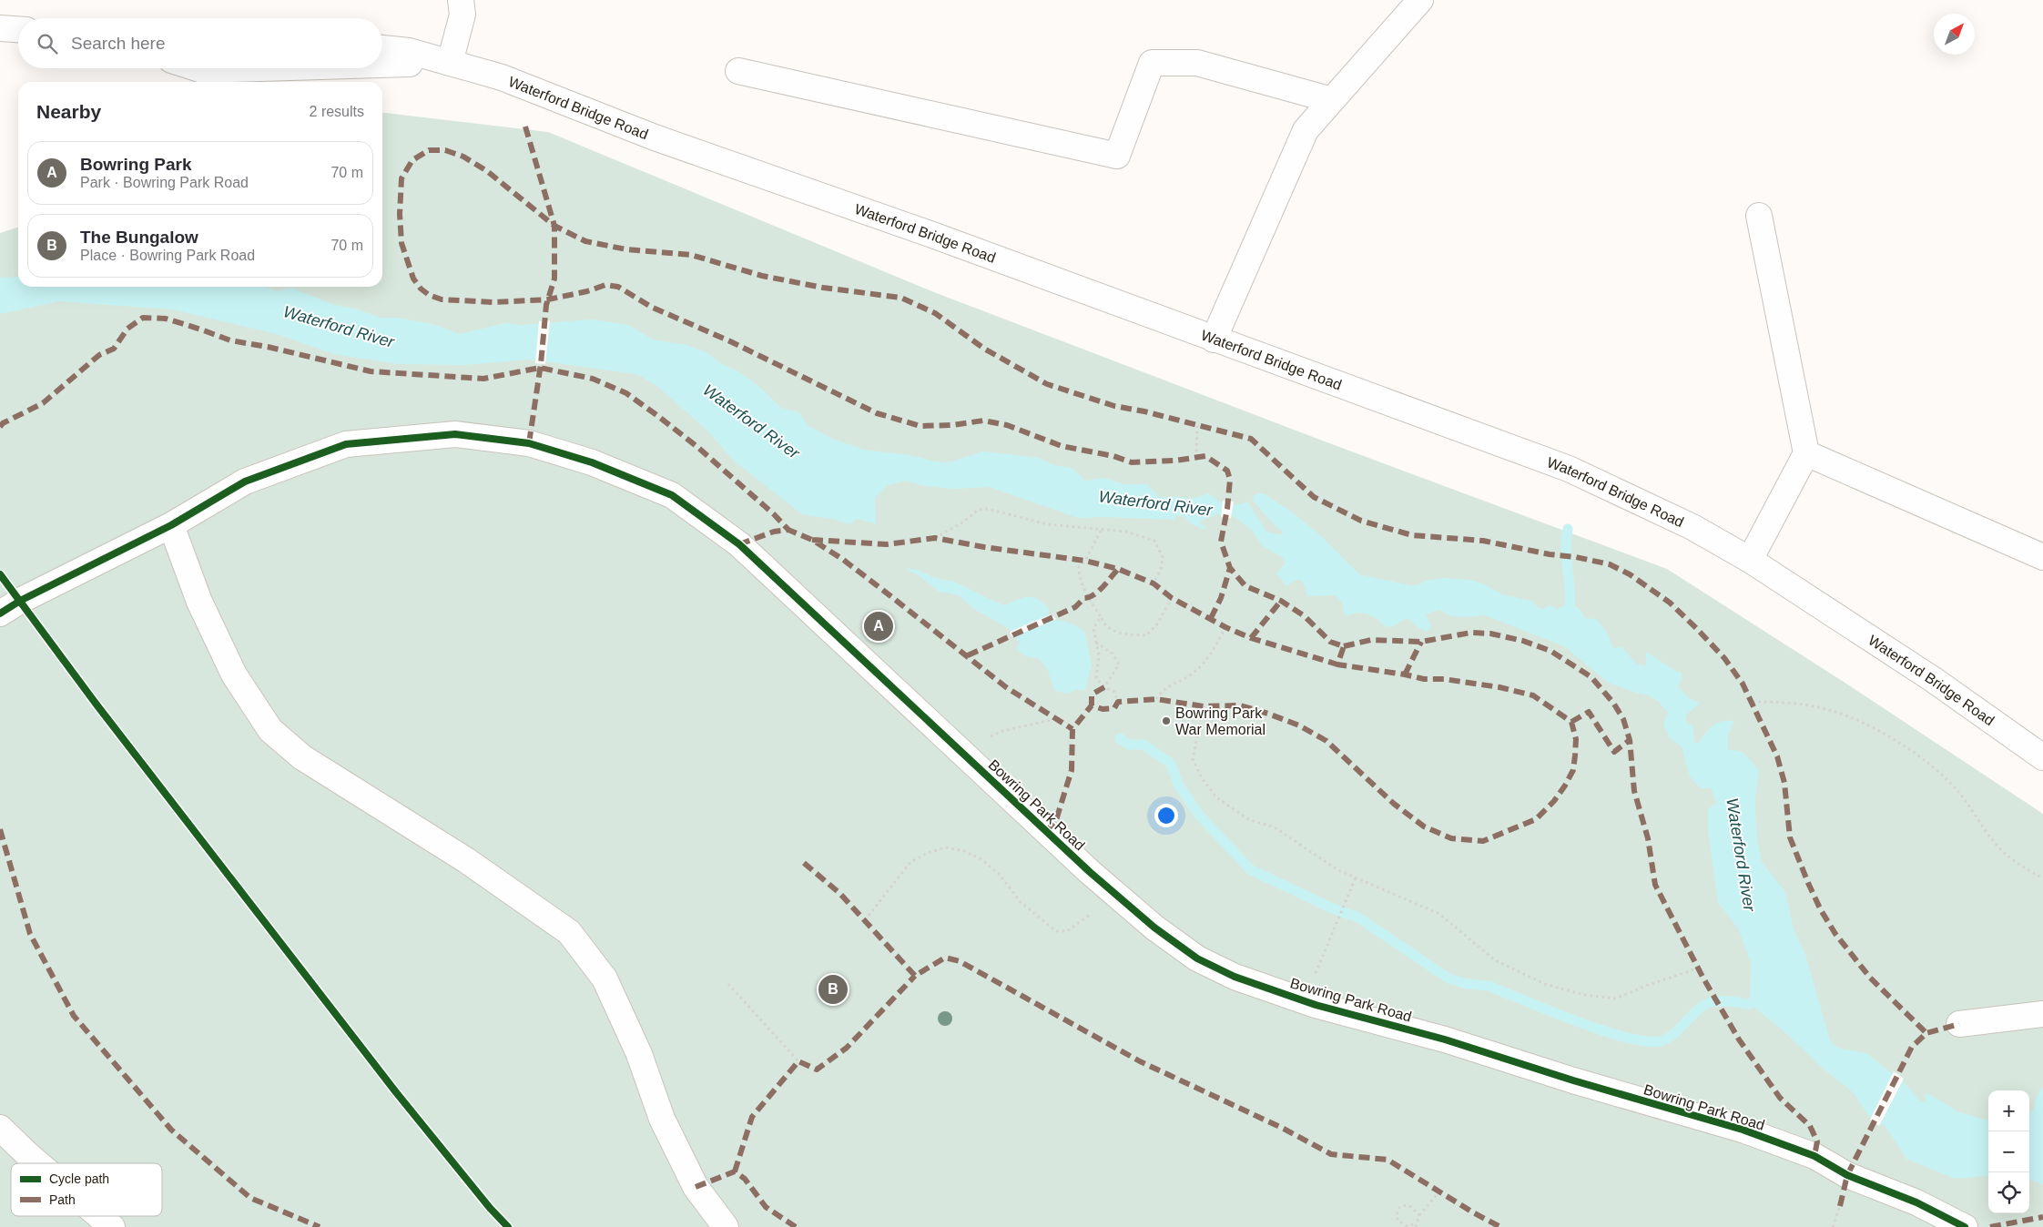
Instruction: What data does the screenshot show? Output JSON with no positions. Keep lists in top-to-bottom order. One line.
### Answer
{"streets":{"street":["Waterford Bridge Road","Bowring Park Road"]},"water":["Waterford River"],"places":["Bowring Park War Memorial"],"legend":["Cycle path","Path"],"north":"top right","page":{"search":"Search here","heading":["Nearby","2 results"],"list":[{"mark":"A","name":"Bowring Park","note":"Park · Bowring Park Road","value":"70 m"},{"mark":"B","name":"The Bungalow","note":"Place · Bowring Park Road","value":"70 m"}],"pins":["A","B"],"map_buttons":["+","−"]}}
